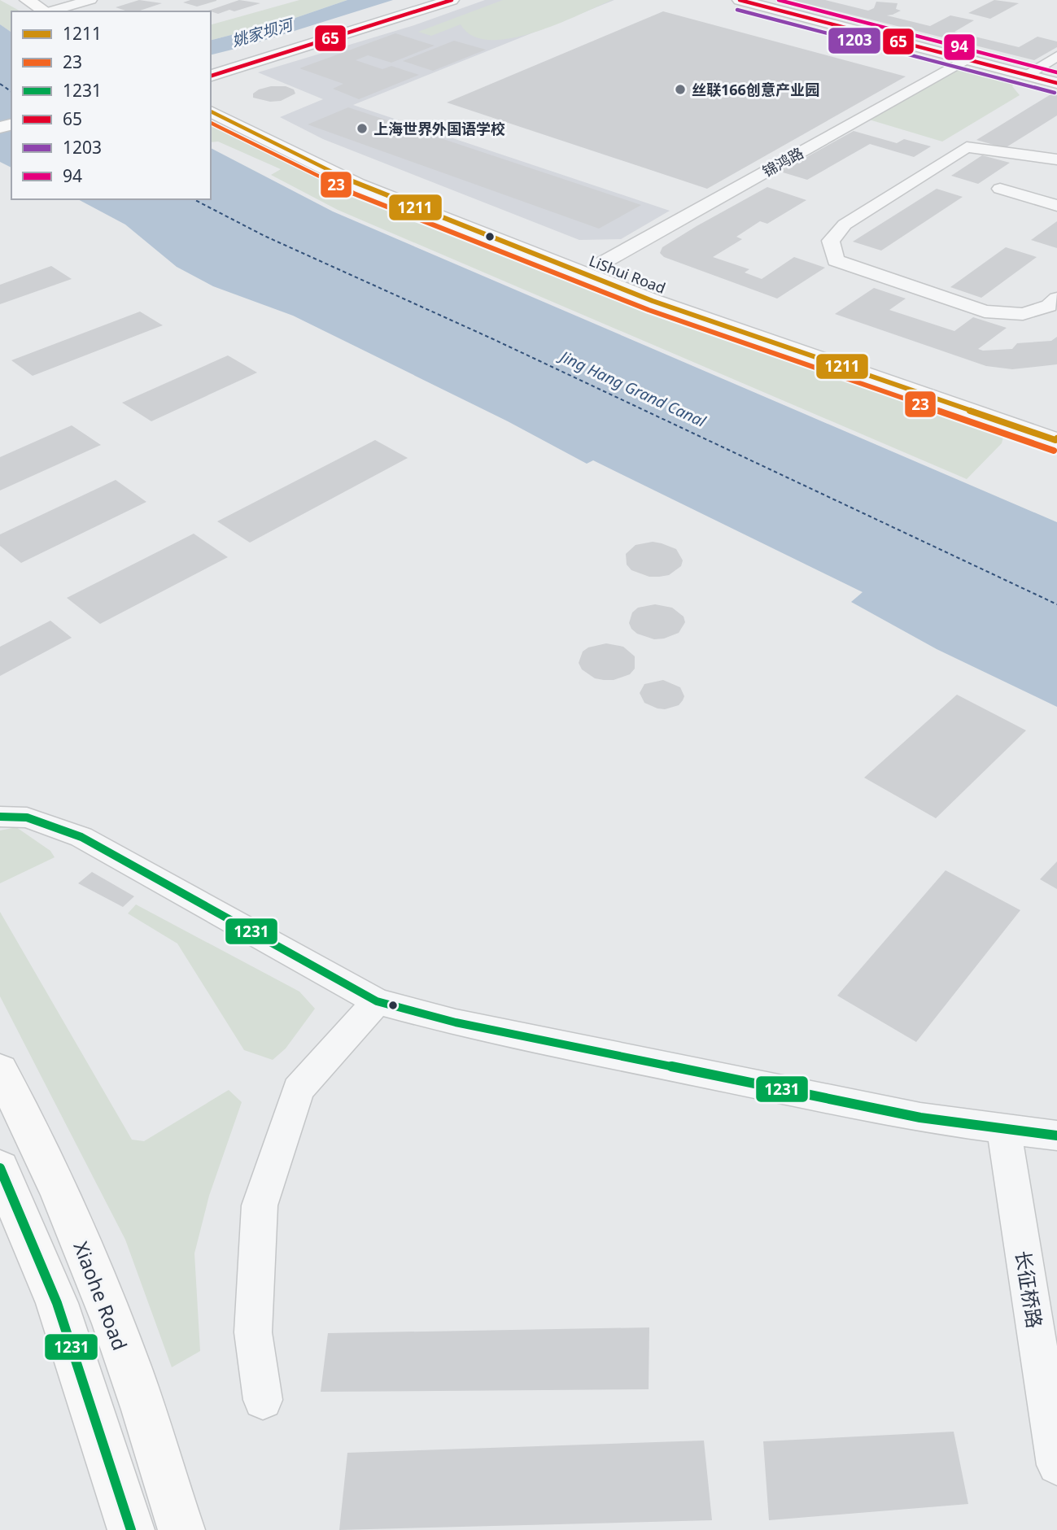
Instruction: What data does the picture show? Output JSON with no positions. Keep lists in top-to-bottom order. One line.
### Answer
{"streets":{"main road":["LiShui Road","Xiaohe Road"],"street":["锦鸿路","长征桥路"]},"crossings":[["锦鸿路","LiShui Road"]],"water":["姚家坝河","Jing Hang Grand Canal"],"places":["丝联166创意产业园","上海世界外国语学校"],"lines":["transit line 65","transit line 94","transit line 1203","transit line 1211","transit line 23","transit line 1231"],"legend":["1211","23","1231","65","1203","94"]}
